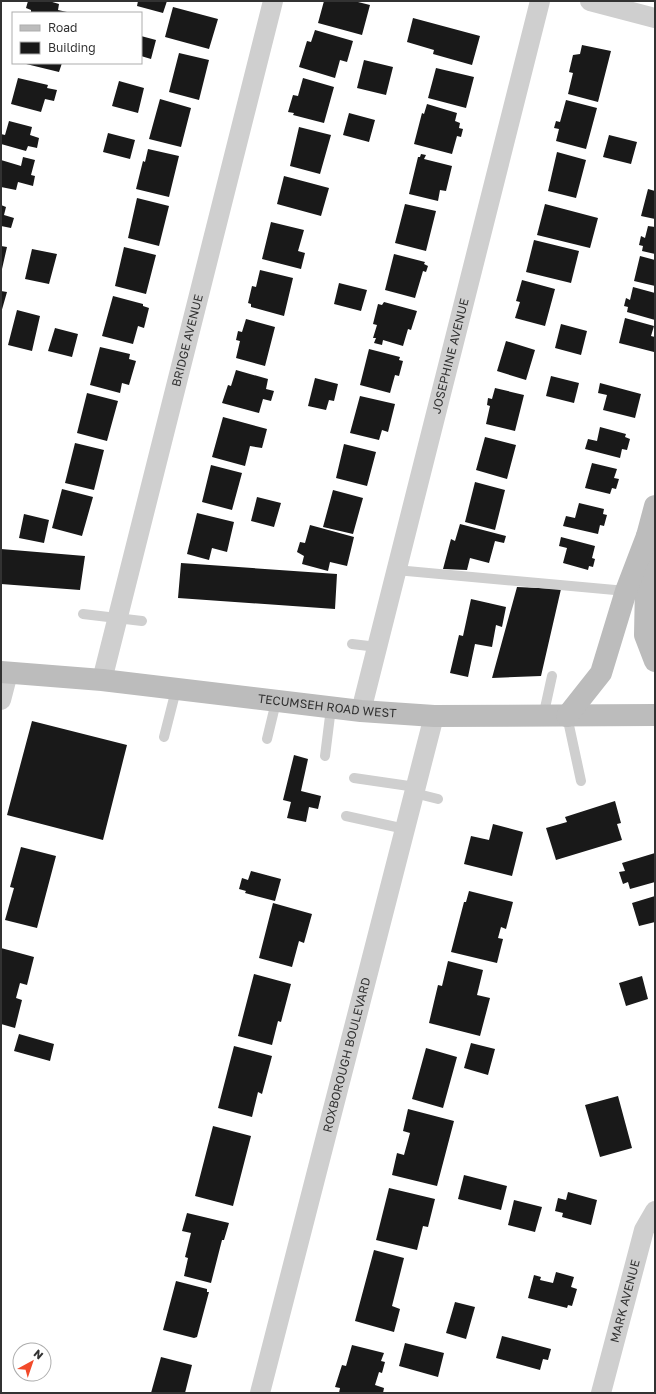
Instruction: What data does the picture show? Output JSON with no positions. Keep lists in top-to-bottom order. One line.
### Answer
{"streets":{"main road":["TECUMSEH ROAD WEST"],"street":["BRIDGE AVENUE","JOSEPHINE AVENUE","ROXBOROUGH BOULEVARD","MARK AVENUE"]},"crossings":[["BRIDGE AVENUE","TECUMSEH ROAD WEST"],["JOSEPHINE AVENUE","TECUMSEH ROAD WEST"],["TECUMSEH ROAD WEST","ROXBOROUGH BOULEVARD"]],"legend":["Road","Building"],"north":"top right"}
